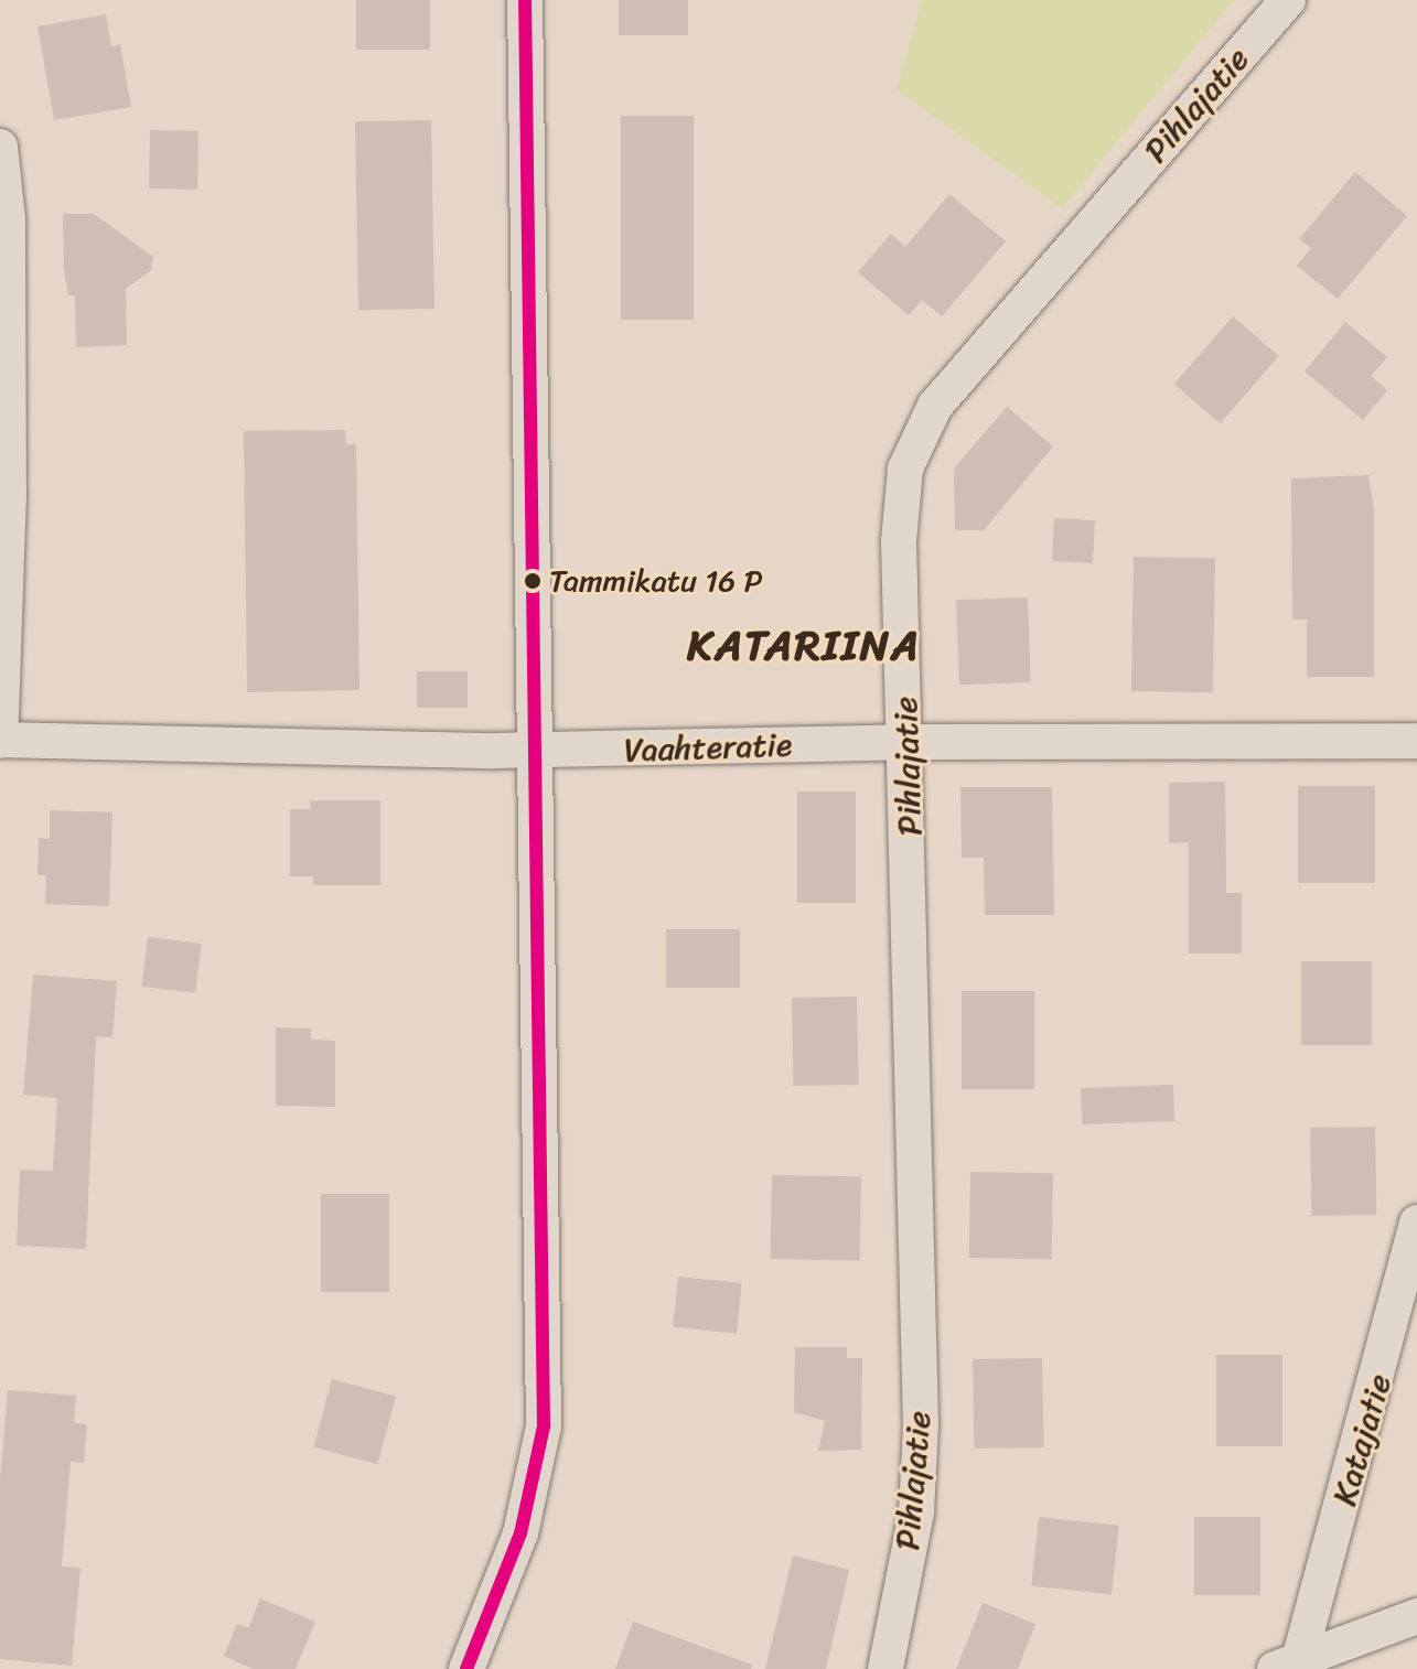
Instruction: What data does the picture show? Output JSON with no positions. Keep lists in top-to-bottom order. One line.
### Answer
{"streets":{"street":["Pihlajatie","Vaahteratie","Katajatie"]},"crossings":[["Pihlajatie","Vaahteratie"]],"districts":["KATARIINA"],"places":["Tammikatu 16 P"]}
